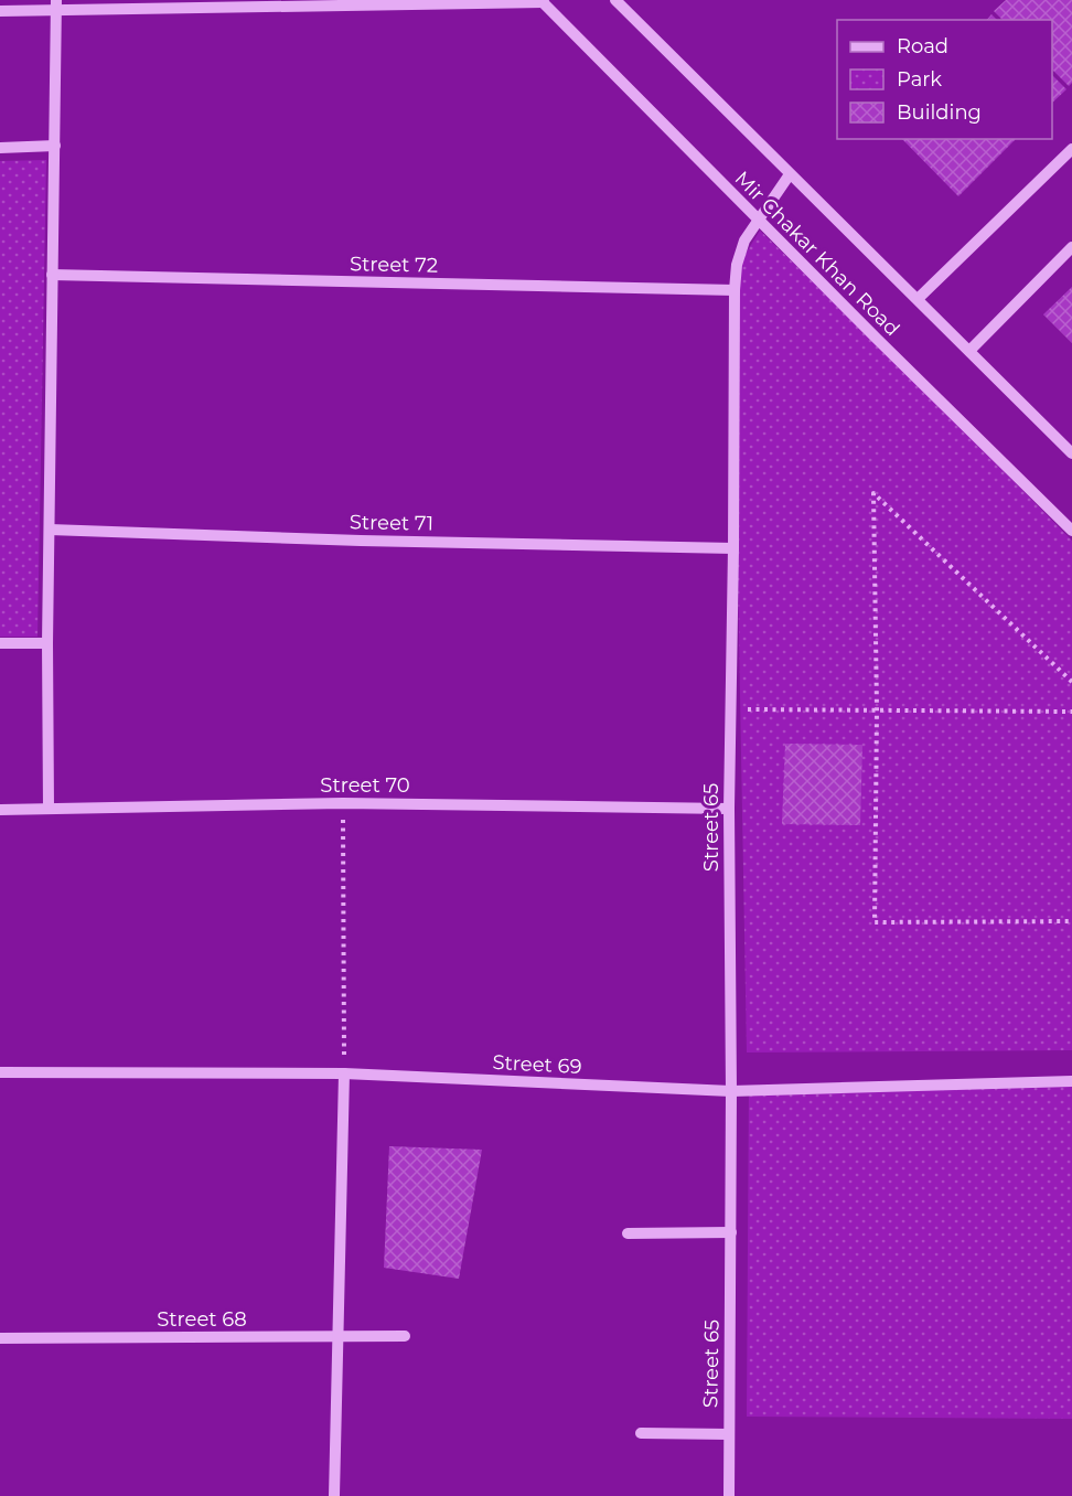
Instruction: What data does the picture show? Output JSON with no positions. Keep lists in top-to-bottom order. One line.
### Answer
{"streets":{"street":["Mir Chakar Khan Road","Street 72","Street 71","Street 70","Street 65","Street 69","Street 68"]},"crossings":[["Mir Chakar Khan Road","Street 65"],["Street 72","Street 65"],["Street 71","Street 65"],["Street 70","Street 65"],["Street 65","Street 69"]],"legend":["Road","Park","Building"]}
